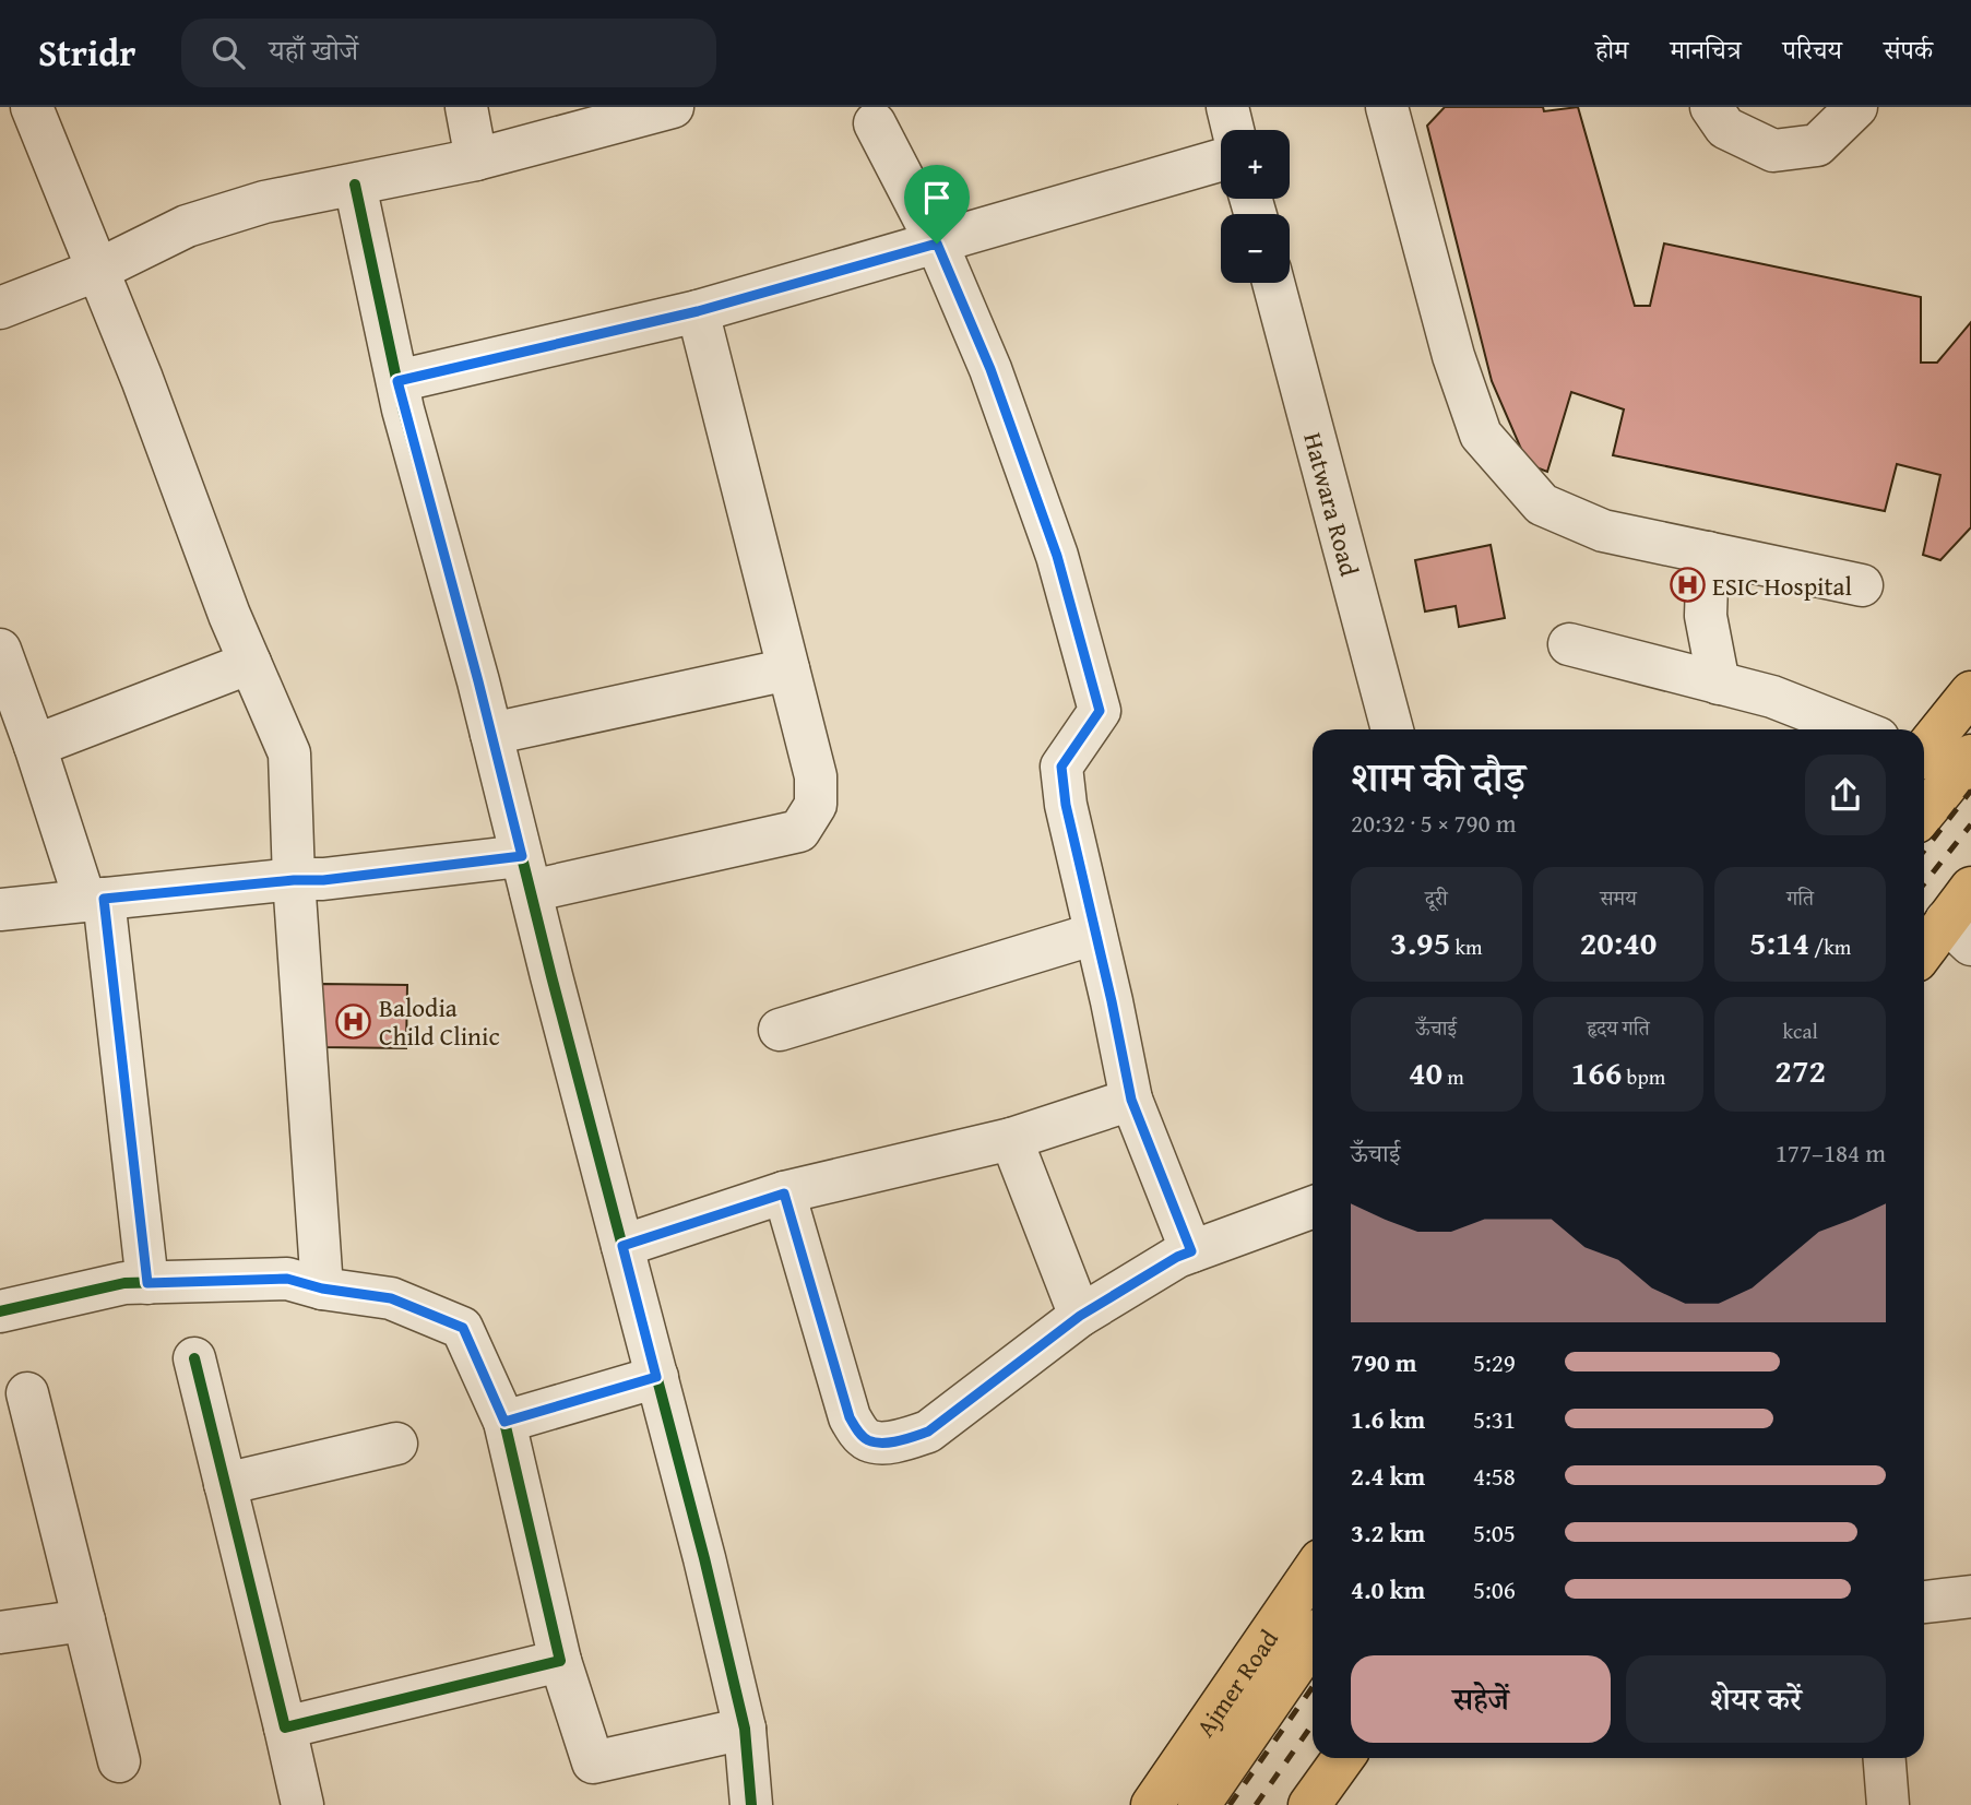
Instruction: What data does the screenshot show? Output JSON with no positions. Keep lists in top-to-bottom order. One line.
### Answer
{"streets":{"highway":["Ajmer Road"],"street":["Hatwara Road"]},"places":{"hospital":["ESIC Hospital","Balodia Child Clinic"]},"page":{"header":"Stridr","search":"यहाँ खोजें","nav":["होम","मानचित्र","परिचय","संपर्क"],"map_buttons":["+","−"],"heading":["शाम की दौड़","20:32 · 5 × 790 m"],"stats":[["दूरी","3.95 km"],["समय","20:40"],["गति","5:14 /km"],["ऊँचाई","40 m"],["हृदय गति","166 bpm"],["kcal","272"]],"chart":["ऊँचाई","177–184 m"],"list":[{"name":"790 m","note":"5:29"},{"name":"1.6 km","note":"5:31"},{"name":"2.4 km","note":"4:58"},{"name":"3.2 km","note":"5:05"},{"name":"4.0 km","note":"5:06"}],"buttons":["सहेजें","शेयर करें"]}}
